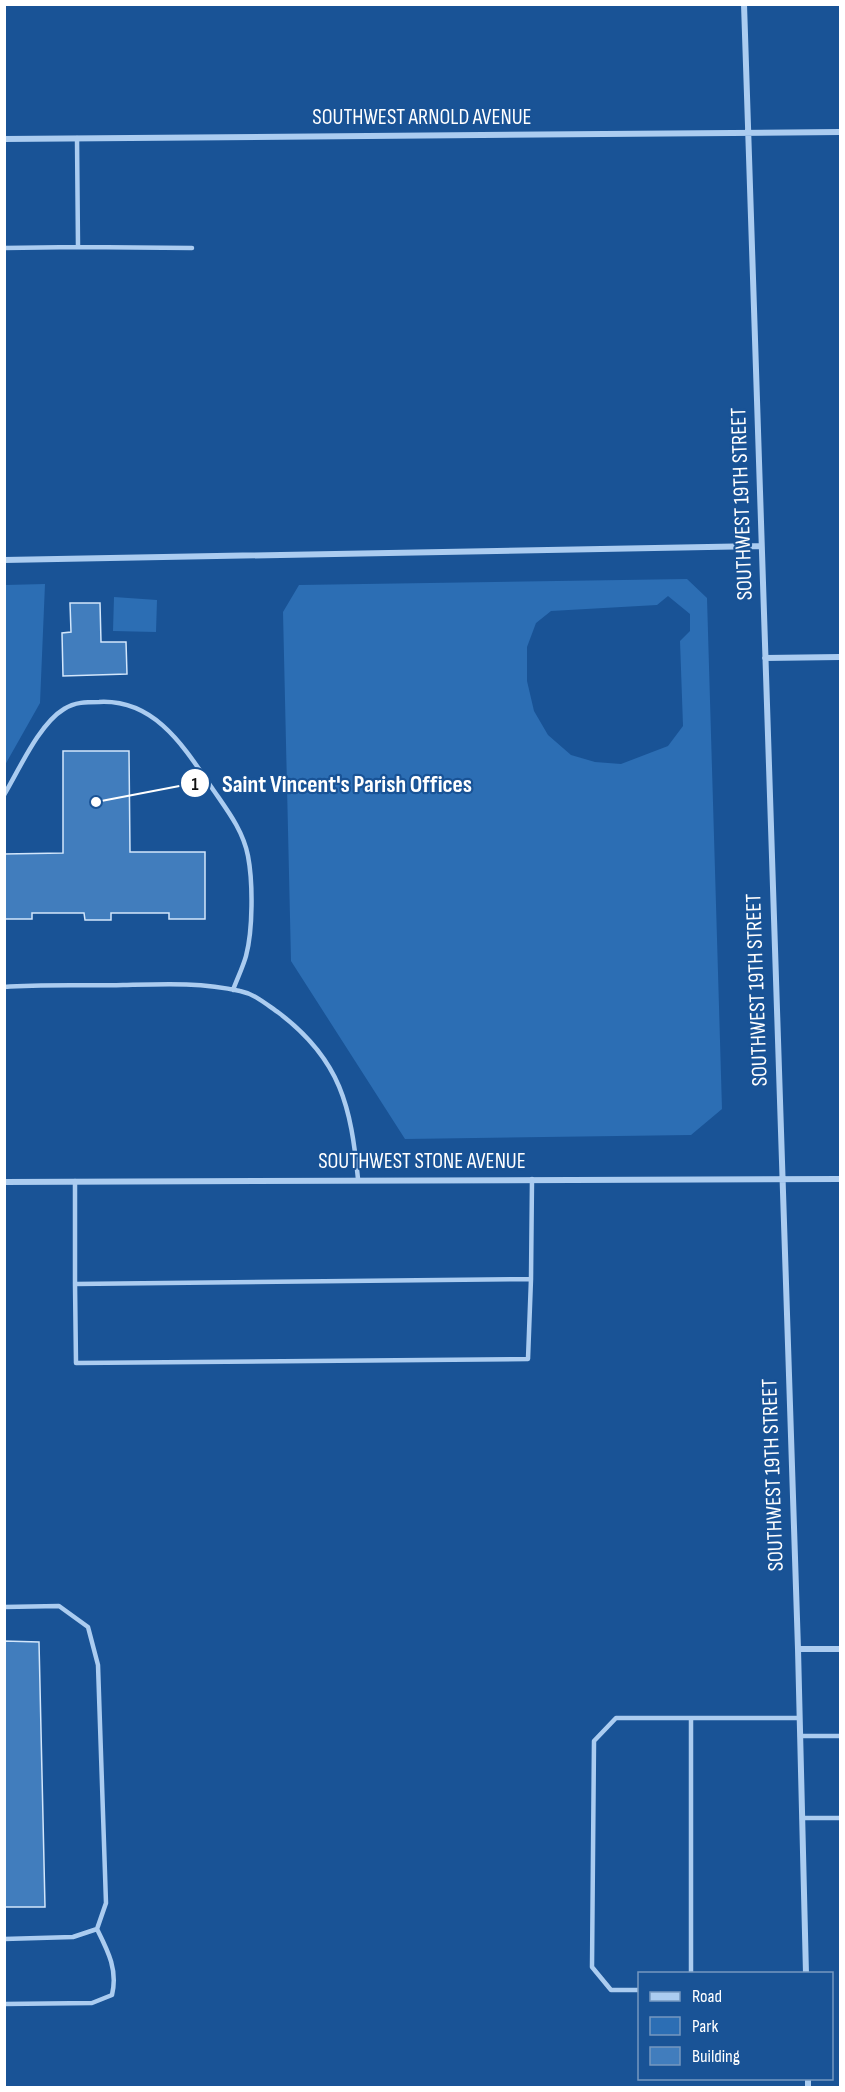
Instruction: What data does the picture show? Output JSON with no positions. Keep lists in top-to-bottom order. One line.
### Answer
{"streets":{"street":["SOUTHWEST ARNOLD AVENUE","SOUTHWEST 19TH STREET","SOUTHWEST STONE AVENUE"]},"crossings":[["SOUTHWEST ARNOLD AVENUE","SOUTHWEST 19TH STREET"],["SOUTHWEST 19TH STREET","SOUTHWEST STONE AVENUE"]],"places":["Saint Vincent's Parish Offices"],"legend":["Road","Park","Building"]}
